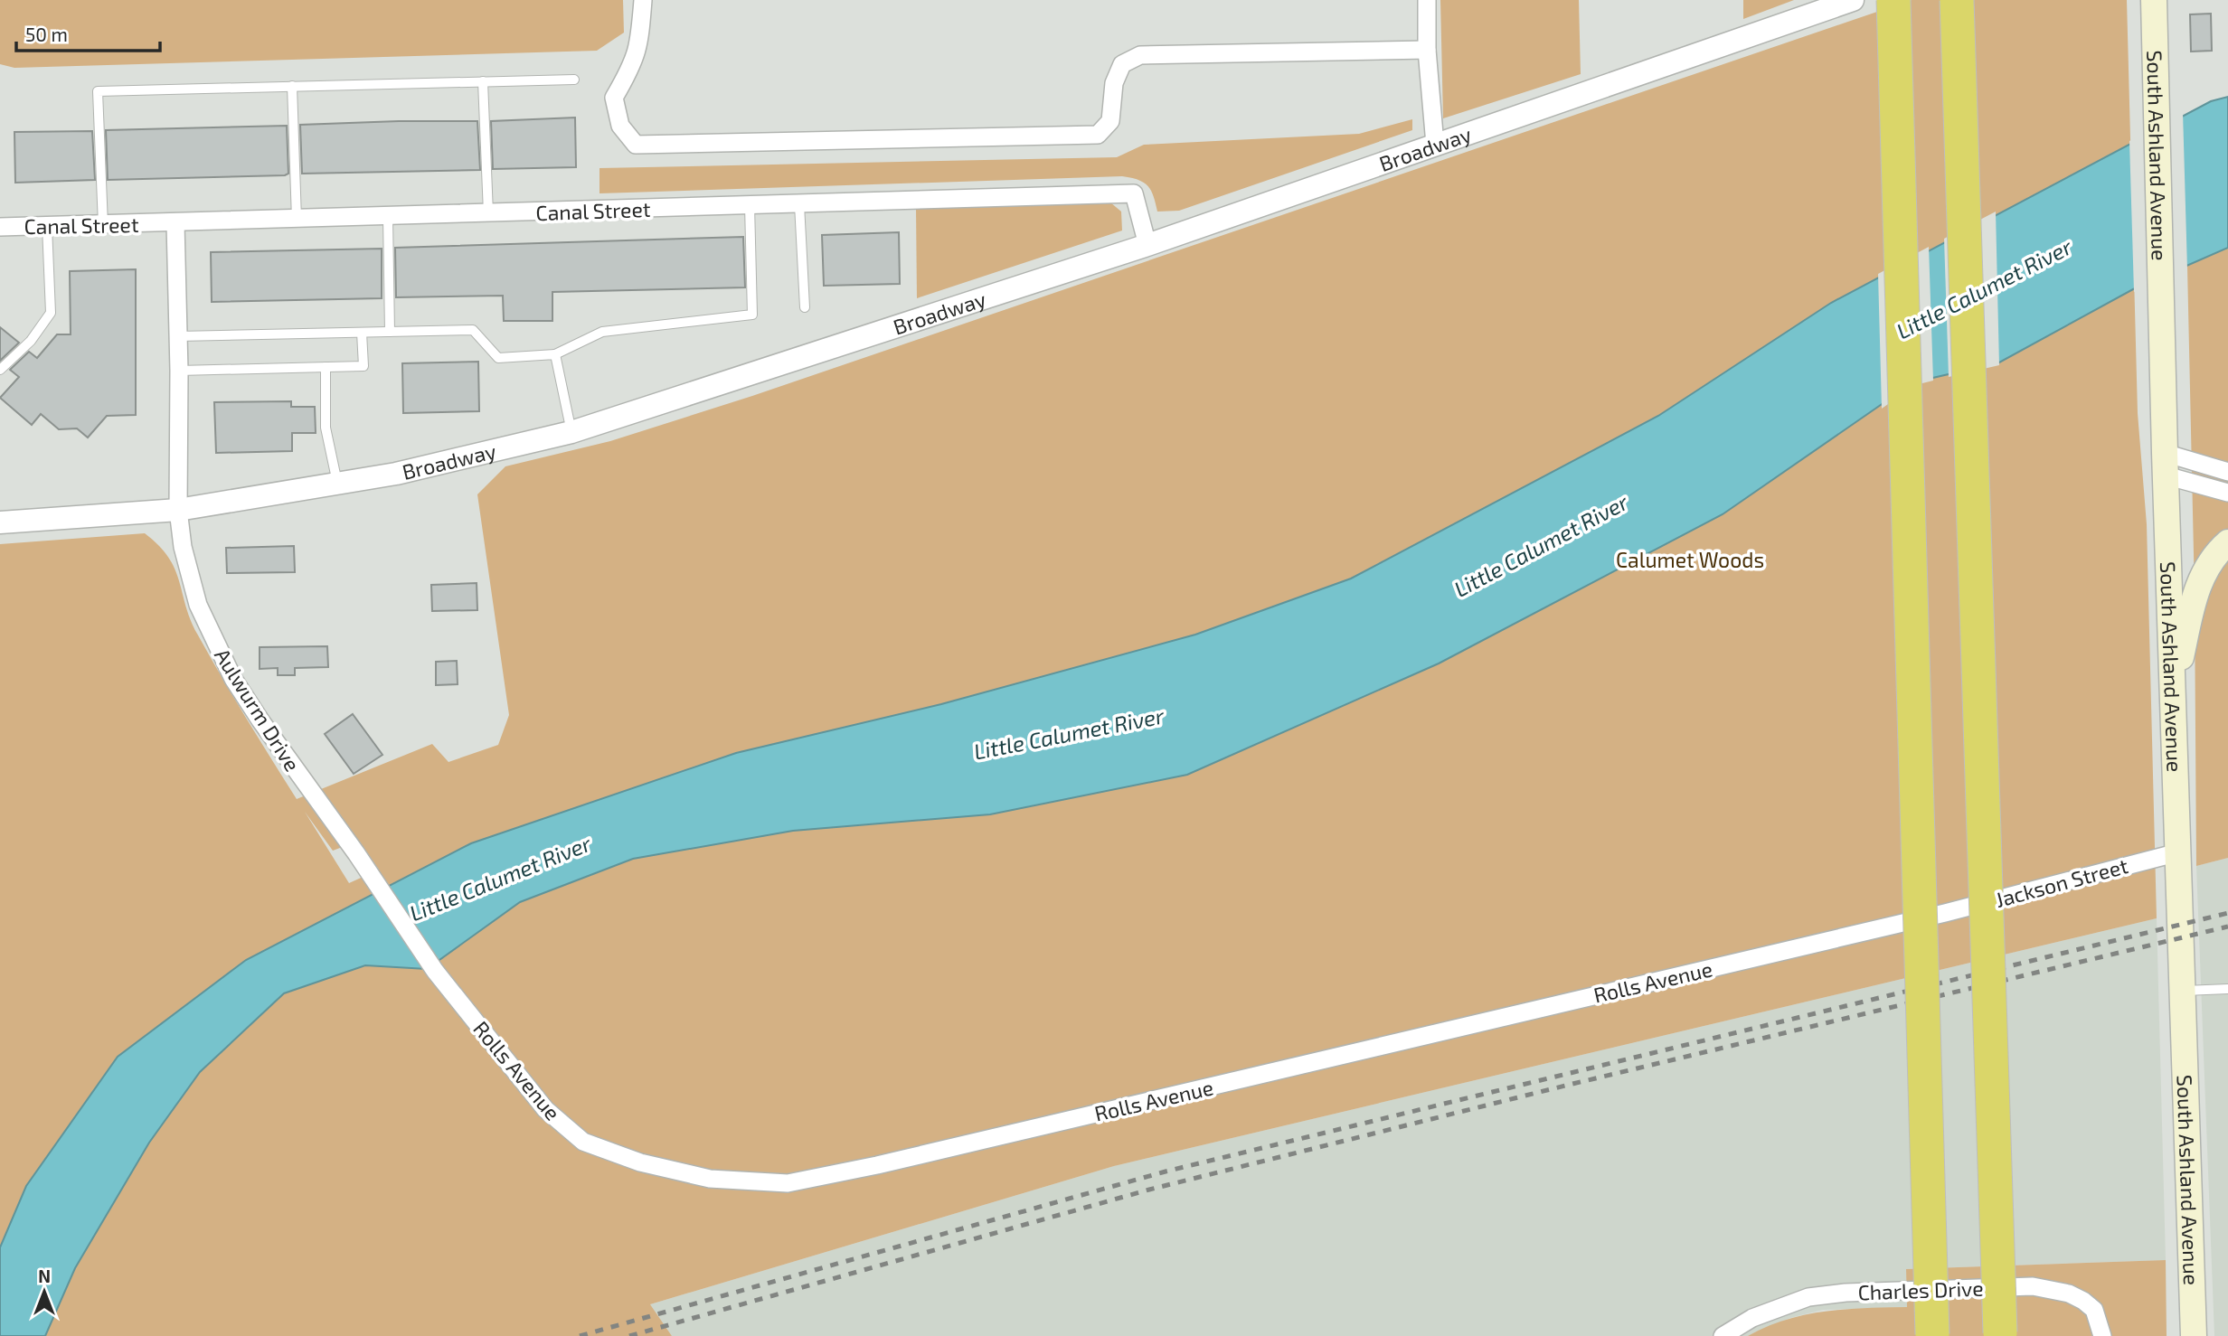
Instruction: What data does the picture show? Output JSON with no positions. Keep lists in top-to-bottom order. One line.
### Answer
{"streets":{"main road":["South Ashland Avenue"],"street":["Broadway","Canal Street","Aulwurm Drive","Jackson Street","Rolls Avenue","Charles Drive"]},"crossings":[["Broadway","Canal Street"],["Broadway","Aulwurm Drive"],["South Ashland Avenue","Jackson Street"],["Canal Street","Aulwurm Drive"],["Aulwurm Drive","Rolls Avenue"],["Jackson Street","Rolls Avenue"]],"water":["Little Calumet River"],"parks":["Calumet Woods"],"scale_bar":"50 m","north":"top"}
